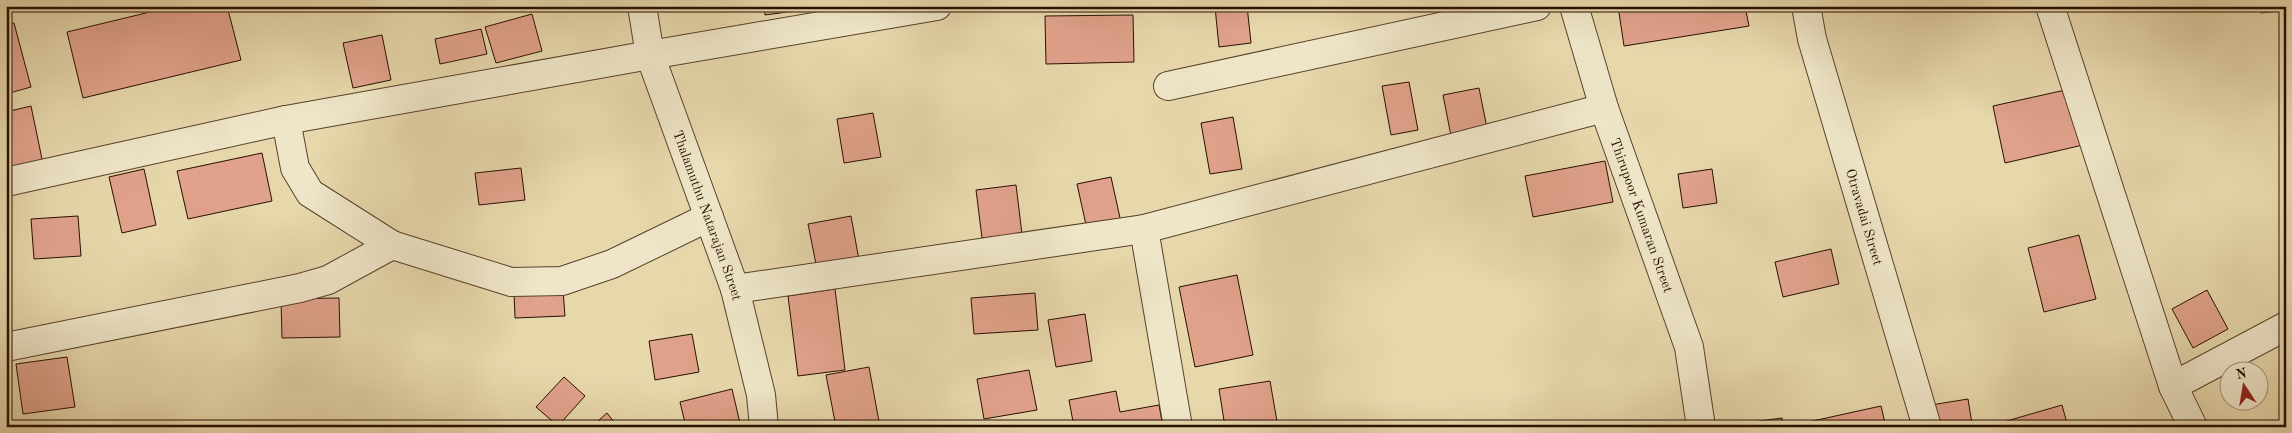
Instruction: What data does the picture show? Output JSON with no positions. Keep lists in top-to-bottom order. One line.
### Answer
{"streets":{"street":["Thalamuthu Natarajan Street","Thirupoor Kumaran Street","Otravadai Street"]},"north":"top"}
